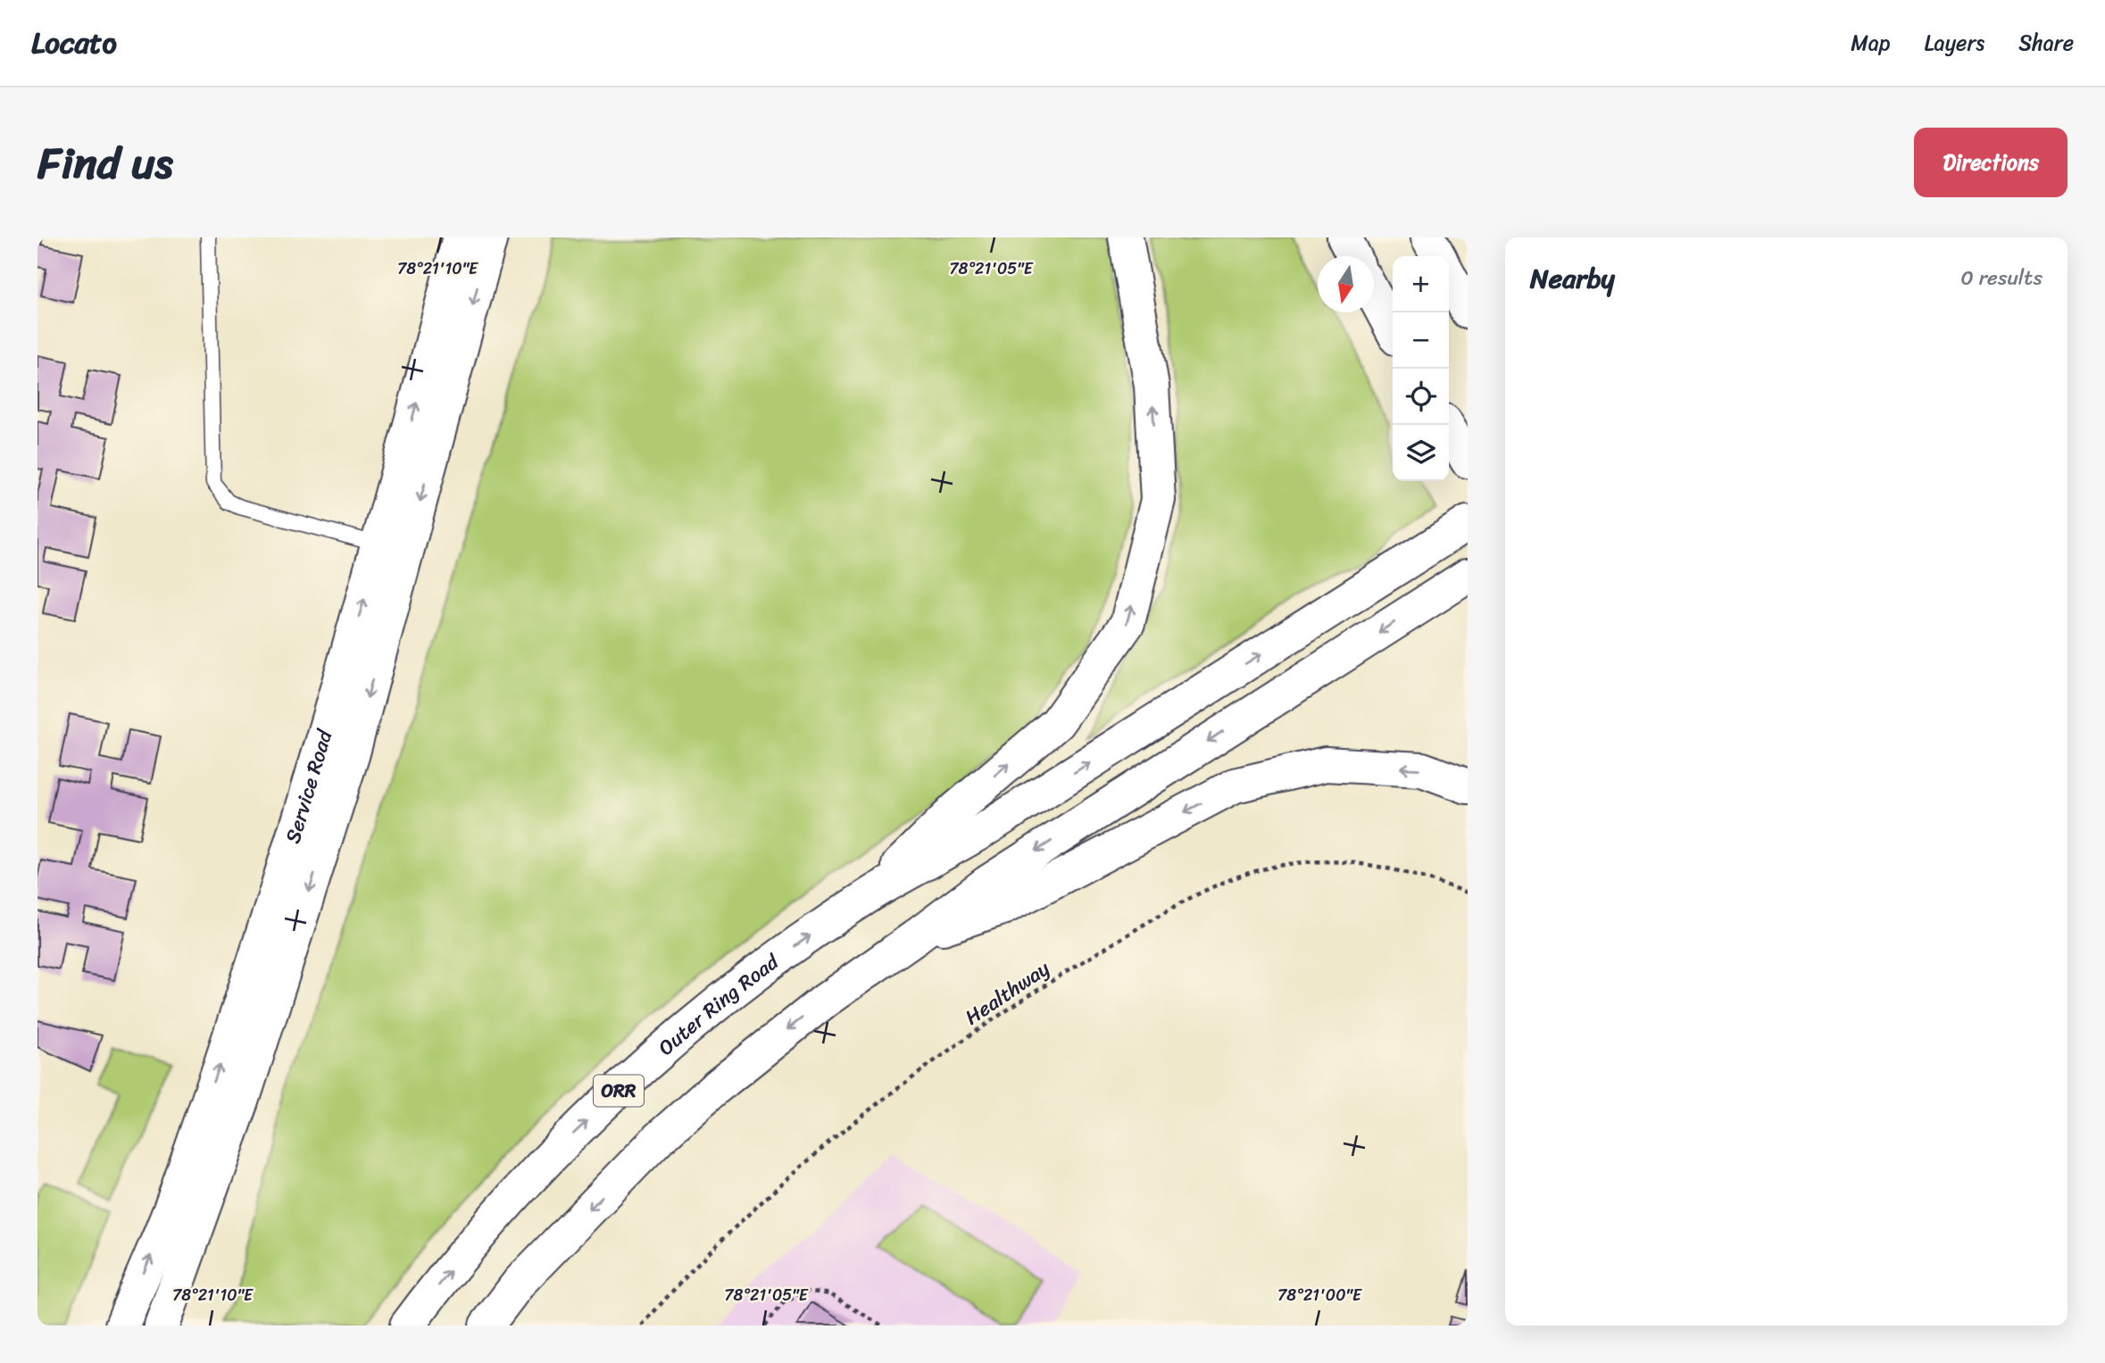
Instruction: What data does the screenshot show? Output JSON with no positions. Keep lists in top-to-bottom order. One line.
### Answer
{"streets":{"main road":["Service Road","Outer Ring Road","ORR"],"path":["Healthway"]},"north":"bottom","page":{"header":"Locato","nav":["Map","Layers","Share"],"title":"Find us","buttons":"Directions","heading":["Nearby","0 results"],"map_buttons":["+","−"]},"coordinates":["78°21'10\"E","78°21'05\"E","78°21'00\"E"]}
